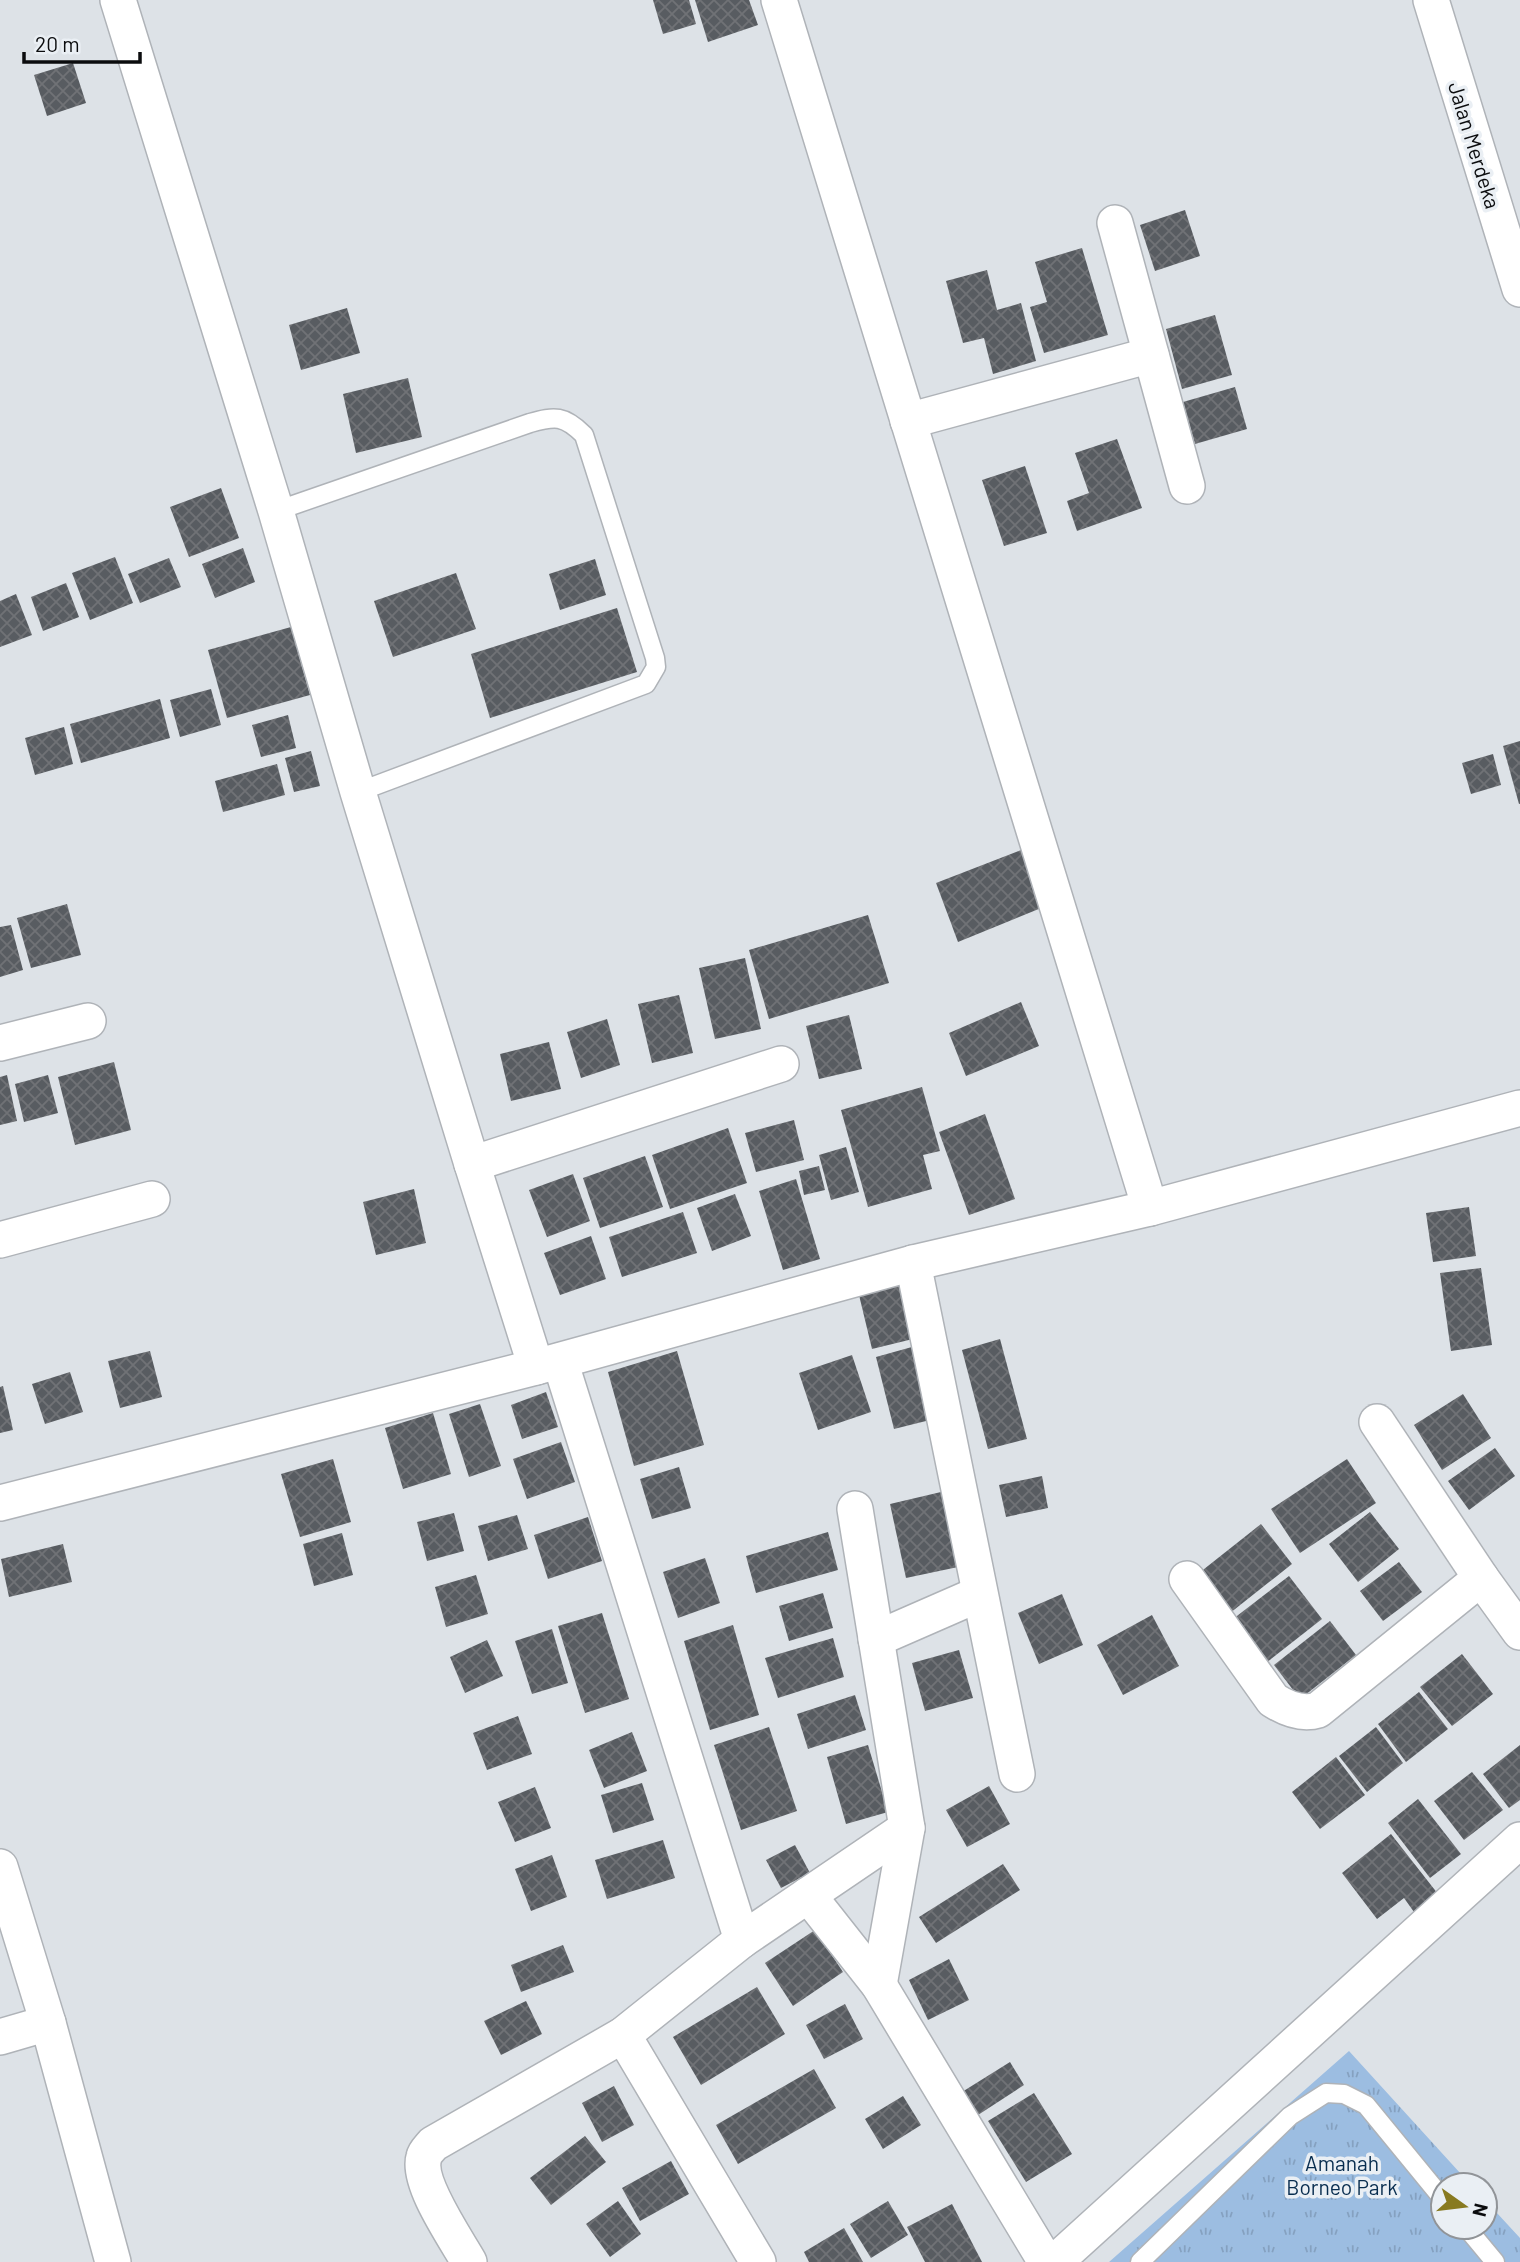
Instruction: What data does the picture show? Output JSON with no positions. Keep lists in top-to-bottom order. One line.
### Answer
{"streets":{"street":["Jalan Merdeka"]},"parks":["Amanah Borneo Park"],"scale_bar":"20 m","north":"right"}
